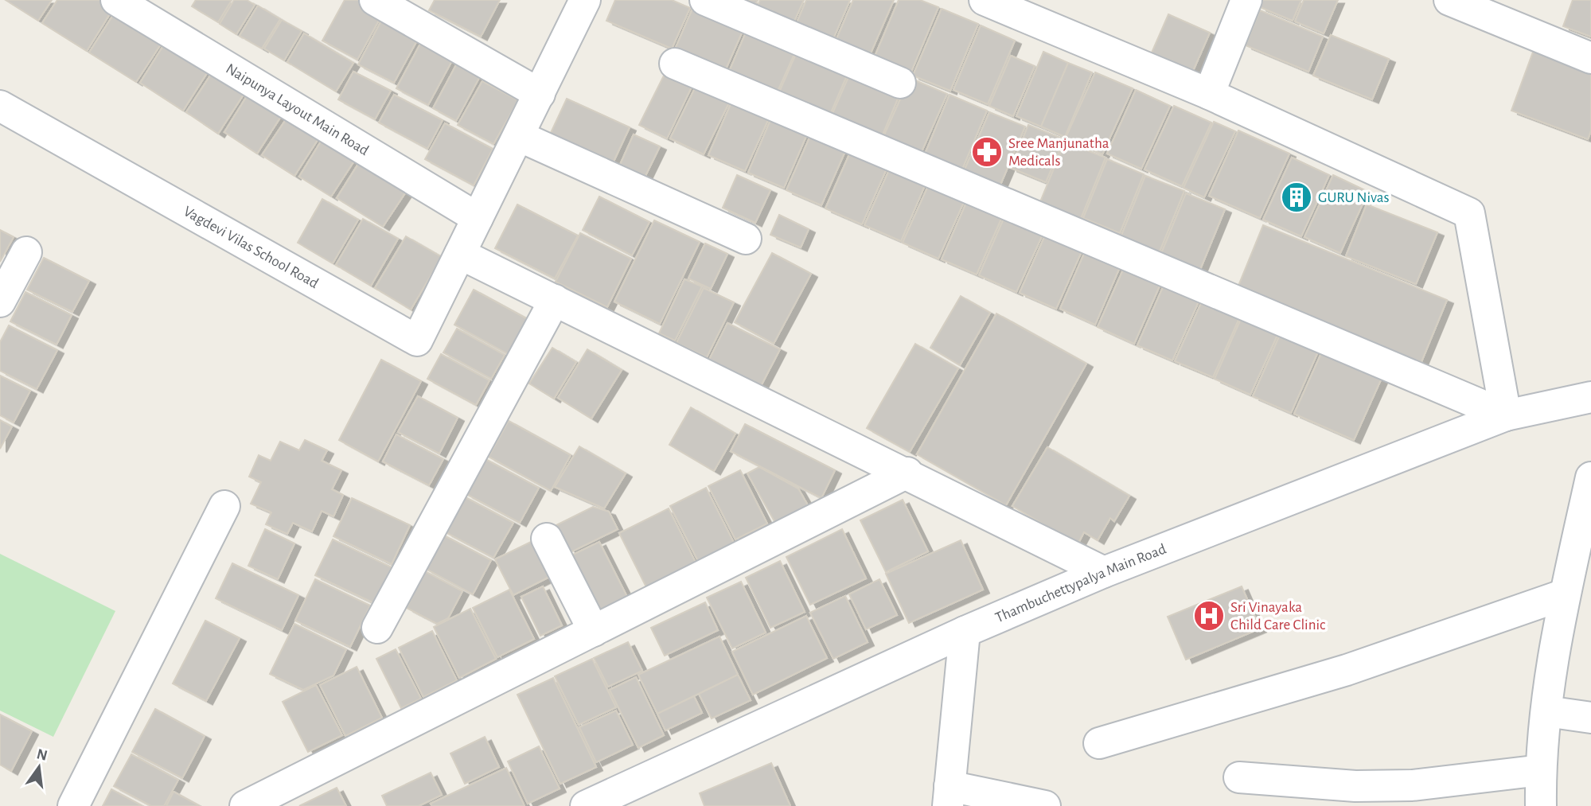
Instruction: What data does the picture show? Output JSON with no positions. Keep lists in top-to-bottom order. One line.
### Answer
{"streets":{"street":["Naipunya Layout Main Road","Vagdevi Vilas School Road","Thambuchettypalya Main Road"]},"places":{"pharmacy":["Sree Manjunatha Medicals"],"building":["GURU Nivas"],"hospital":["Sri Vinayaka Child Care Clinic"]},"north":"top"}
